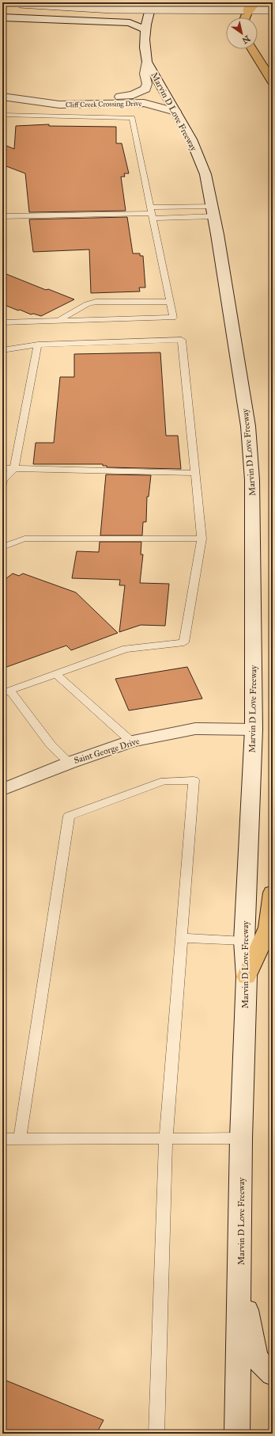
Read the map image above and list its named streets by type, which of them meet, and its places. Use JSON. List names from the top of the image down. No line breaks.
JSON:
{"streets":{"main road":["Cliff Creek Crossing Drive","Marvin D Love Freeway","Saint George Drive"]},"crossings":[["Cliff Creek Crossing Drive","Marvin D Love Freeway"],["Marvin D Love Freeway","Saint George Drive"]],"north":"bottom right"}
